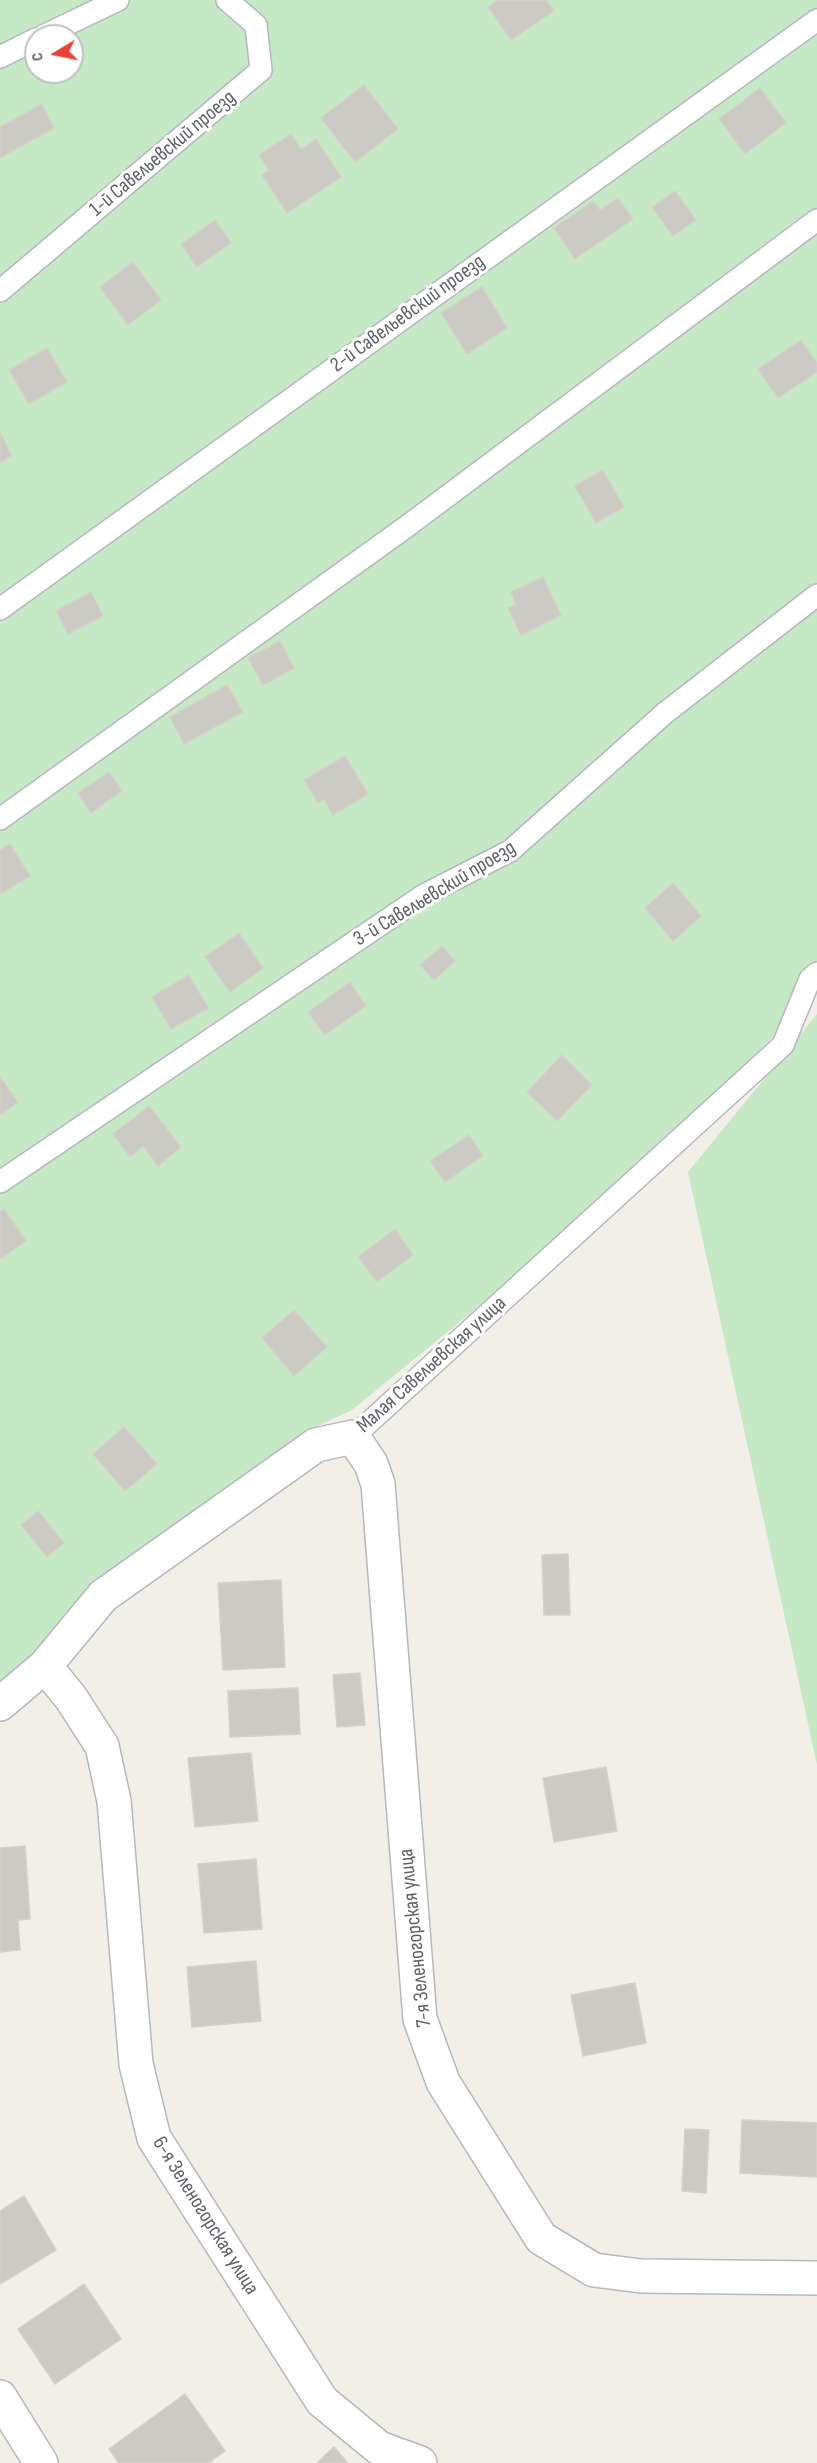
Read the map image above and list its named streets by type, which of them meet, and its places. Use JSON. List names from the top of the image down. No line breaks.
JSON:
{"streets":{"street":["Малая Савельевская улица","7-я Зеленогорская улица","6-я Зеленогорская улица"],"lane":["1-й Савельевский проезд","2-й Савельевский проезд","3-й Савельевский проезд"]},"crossings":[["Малая Савельевская улица","7-я Зеленогорская улица"],["Малая Савельевская улица","6-я Зеленогорская улица"]],"north":"left"}
